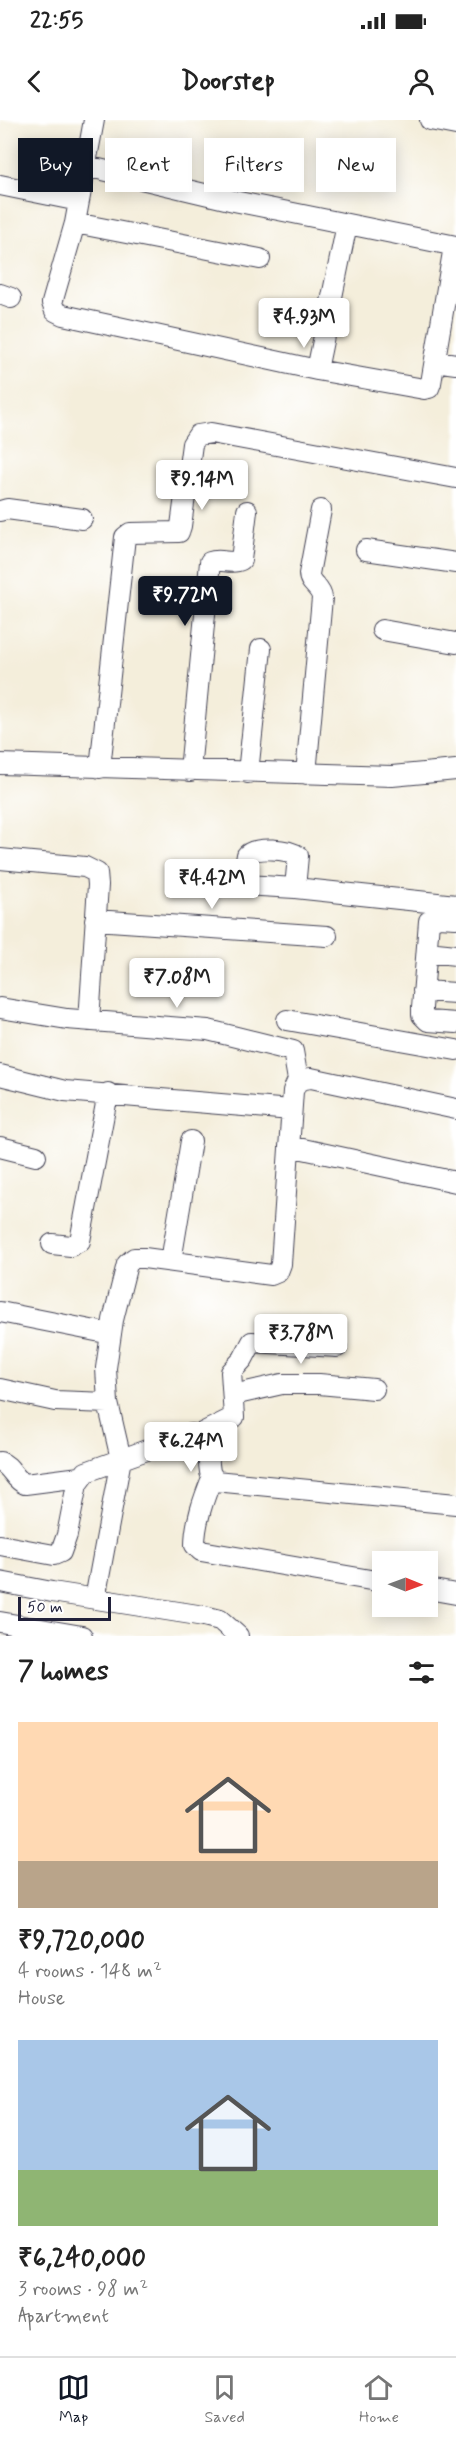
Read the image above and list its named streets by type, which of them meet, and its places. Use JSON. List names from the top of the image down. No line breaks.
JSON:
{"scale_bar":"50 m","north":"right","page":{"status":"22:55","header":"Doorstep","chip":["Buy","Rent","Filters","New"],"price":["₹4.93M","₹9.14M","₹9.72M","₹4.42M","₹7.08M","₹3.78M","₹6.24M"],"scale":"50 m","heading":"7 homes","list":[{"name":"₹9,720,000","note":"4 rooms · 148 m² · House"},{"name":"₹6,240,000","note":"3 rooms · 98 m² · Apartment"}],"tabs":["Map","Saved","Home"]}}
